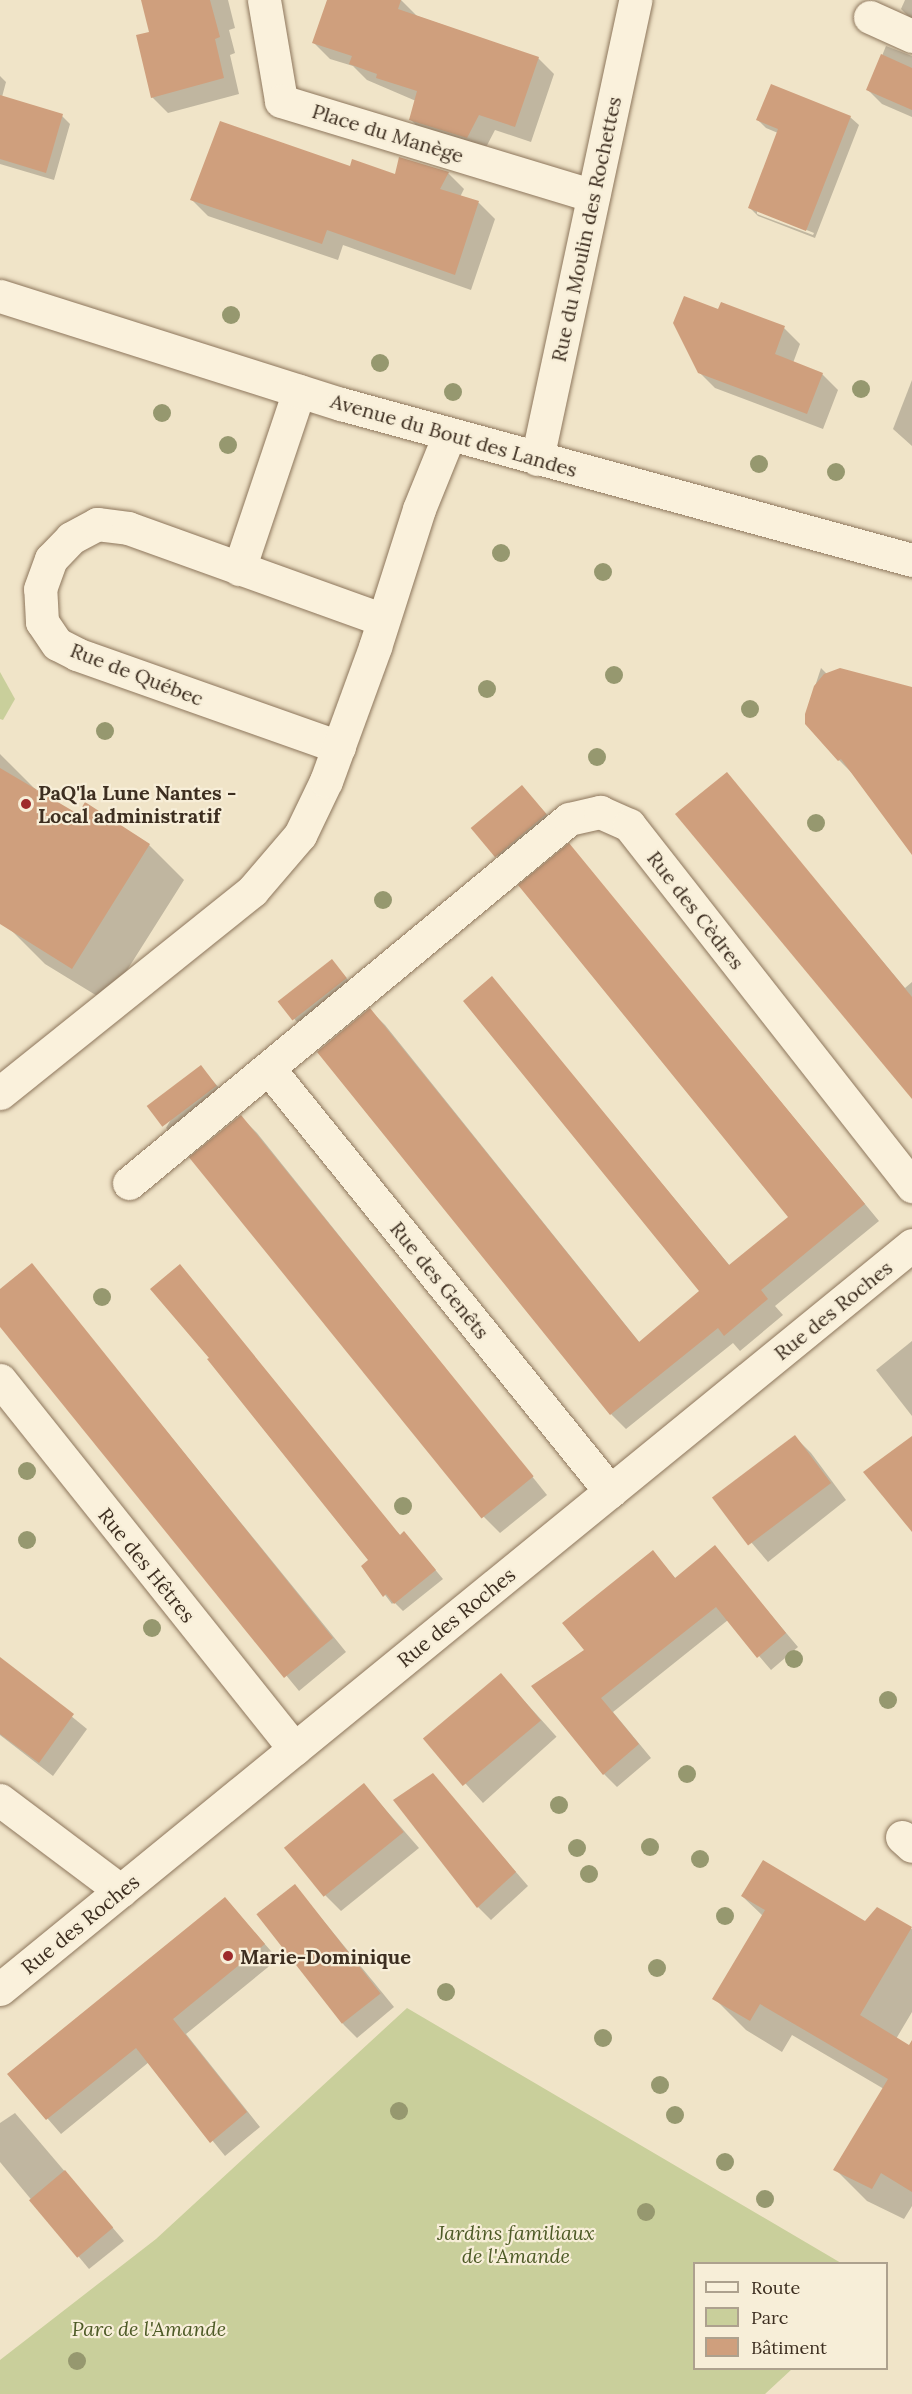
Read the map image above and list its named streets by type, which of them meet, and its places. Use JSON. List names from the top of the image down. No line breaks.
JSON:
{"streets":{"street":["Place du Manège","Rue du Moulin des Rochettes","Avenue du Bout des Landes","Rue de Québec","Rue des Cèdres","Rue des Genêts","Rue des Roches","Rue des Hêtres"]},"crossings":[["Place du Manège","Rue du Moulin des Rochettes"],["Rue du Moulin des Rochettes","Avenue du Bout des Landes"],["Rue des Cèdres","Rue des Genêts"],["Rue des Genêts","Rue des Roches"],["Rue des Roches","Rue des Hêtres"]],"parks":["Jardins familiaux de l'Amande","Parc de l'Amande"],"places":["PaQ'la Lune Nantes - Local administratif","Marie-Dominique"],"legend":["Route","Parc","Bâtiment"]}
